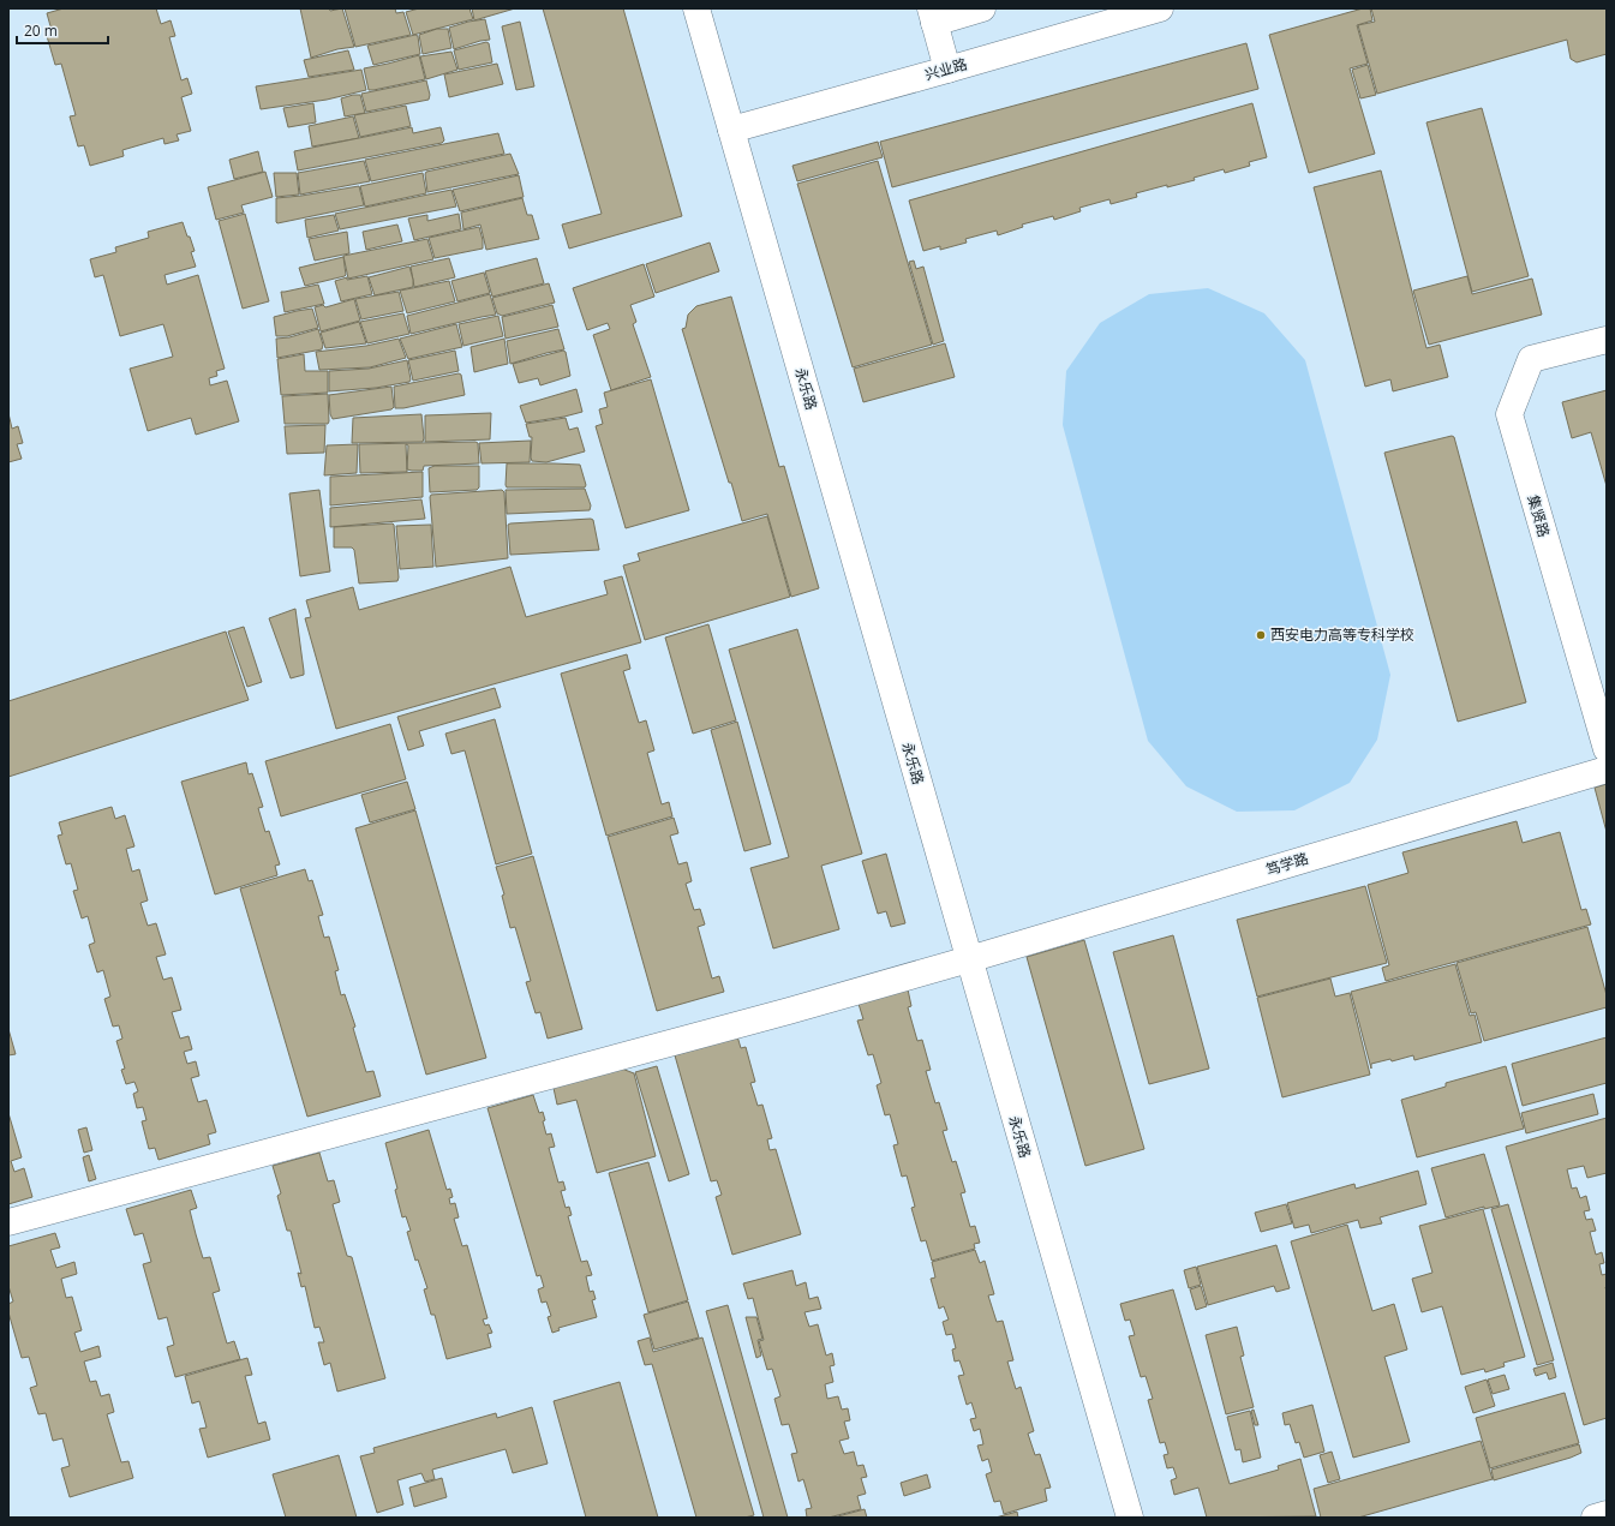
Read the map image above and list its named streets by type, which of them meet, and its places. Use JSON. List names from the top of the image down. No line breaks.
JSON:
{"streets":{"street":["兴业路","永乐路","集贤路","笃学路"]},"crossings":[["兴业路","永乐路"],["永乐路","笃学路"]],"places":["西安电力高等专科学校"],"scale_bar":"20 m"}
